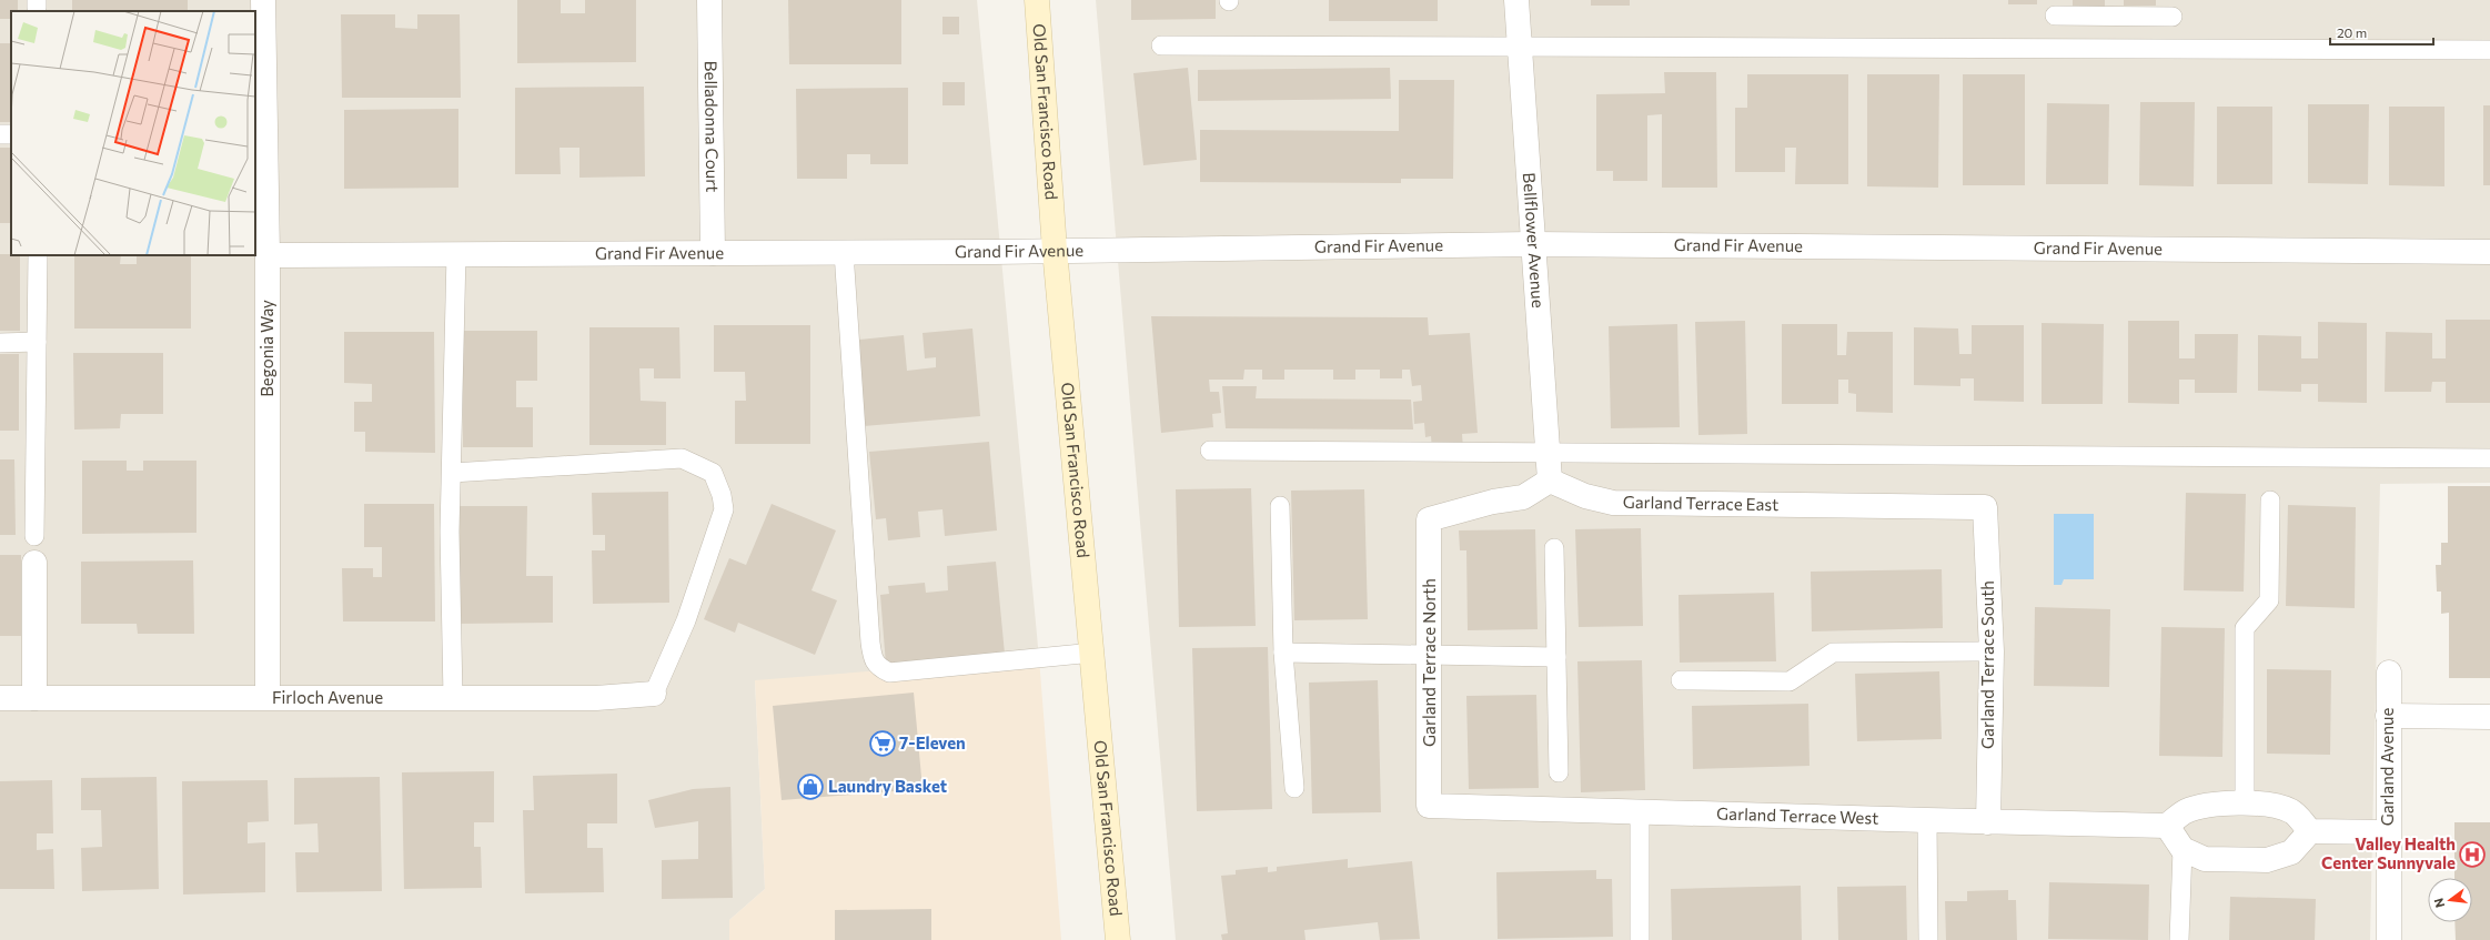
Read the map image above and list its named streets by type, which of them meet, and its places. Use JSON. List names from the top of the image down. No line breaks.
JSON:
{"streets":{"main road":["Old San Francisco Road"],"street":["Belladonna Court","Bellflower Avenue","Grand Fir Avenue","Begonia Way","Garland Terrace East","Garland Terrace North","Garland Terrace South","Firloch Avenue","Garland Avenue","Garland Terrace West"]},"crossings":[["Old San Francisco Road","Grand Fir Avenue"],["Belladonna Court","Grand Fir Avenue"],["Bellflower Avenue","Grand Fir Avenue"],["Bellflower Avenue","Garland Terrace East"],["Bellflower Avenue","Garland Terrace North"],["Grand Fir Avenue","Begonia Way"],["Begonia Way","Firloch Avenue"],["Garland Terrace East","Garland Terrace North"],["Garland Terrace East","Garland Terrace South"],["Garland Terrace North","Garland Terrace West"],["Garland Terrace South","Garland Terrace West"]],"places":{"supermarket":["7-Eleven"],"shop":["Laundry Basket"],"hospital":["Valley Health Center Sunnyvale"]},"scale_bar":"20 m","north":"left"}
